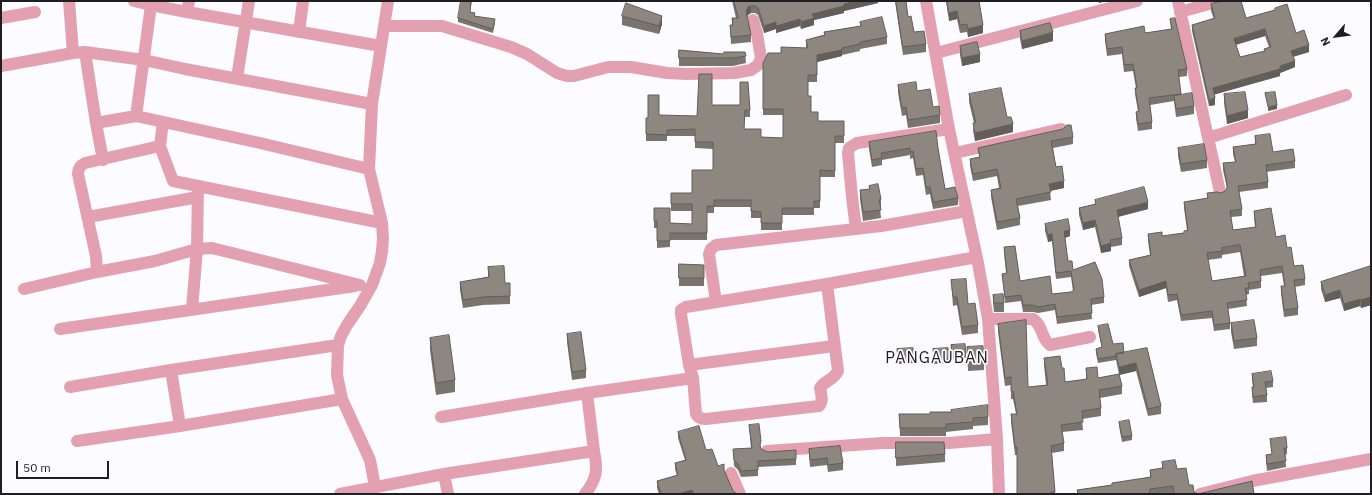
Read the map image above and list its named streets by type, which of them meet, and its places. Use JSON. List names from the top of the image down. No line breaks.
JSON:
{"districts":["PANGAUBAN"],"scale_bar":"50 m","north":"bottom left"}
